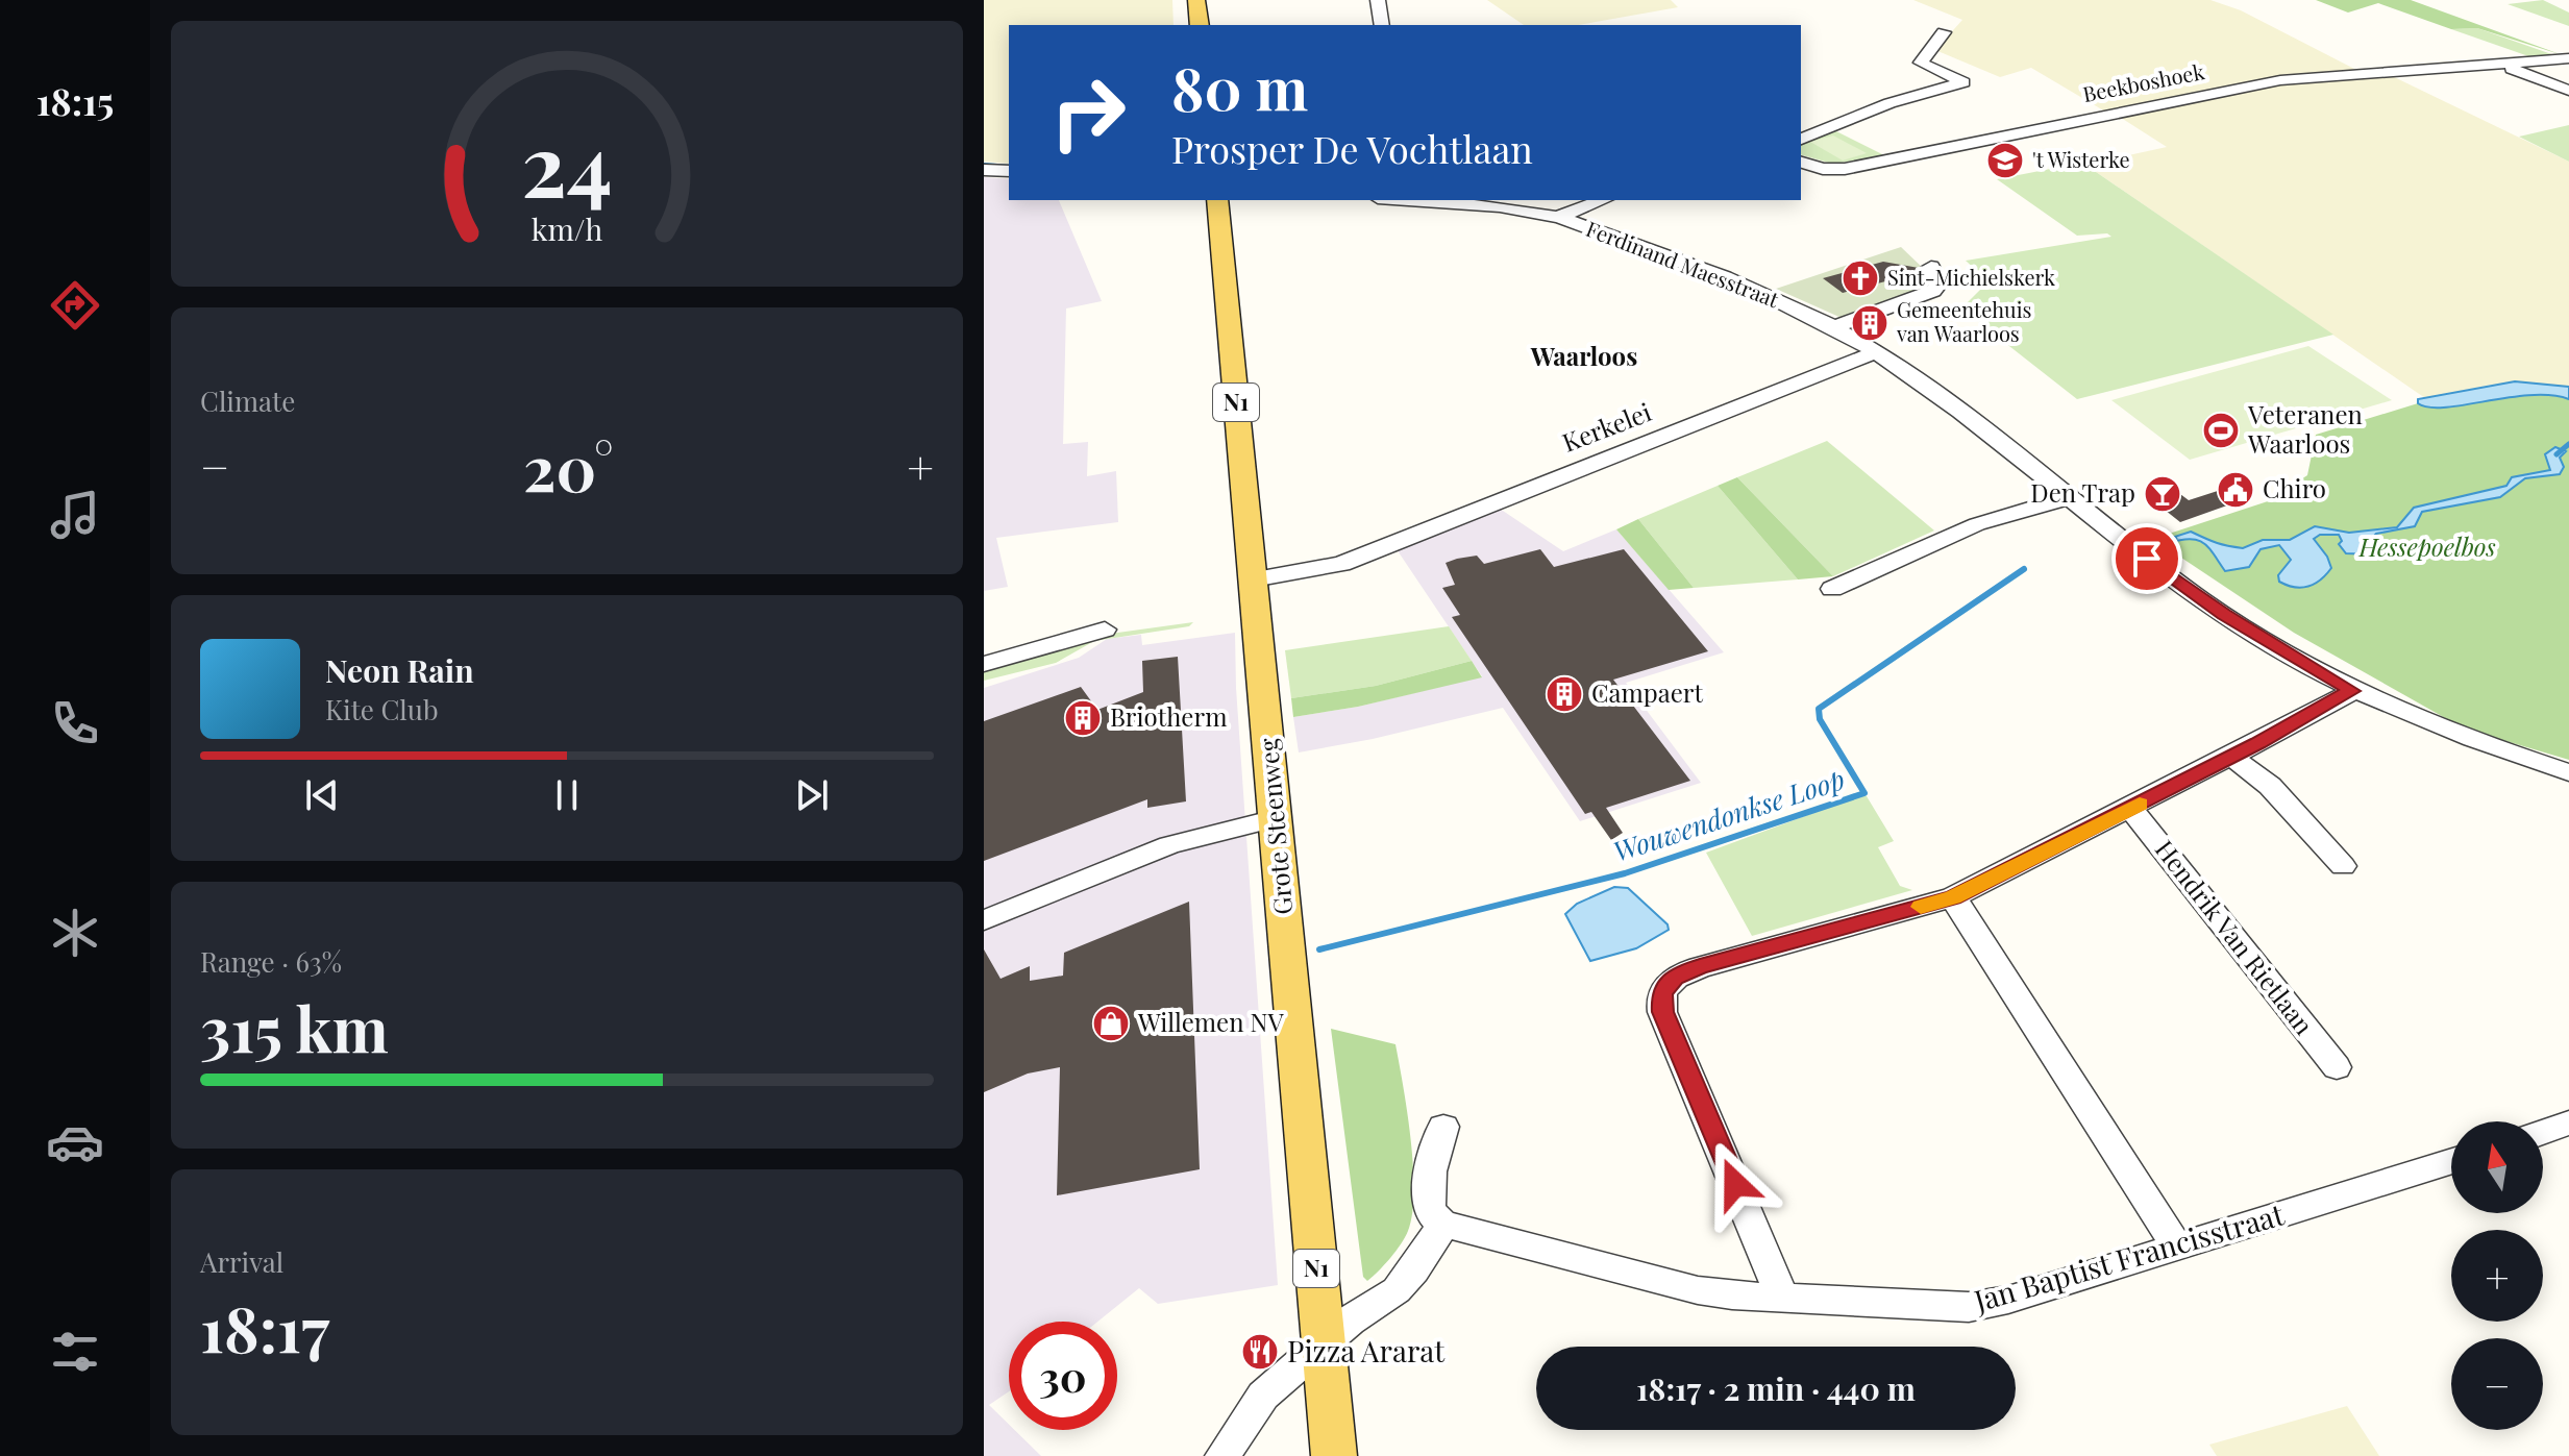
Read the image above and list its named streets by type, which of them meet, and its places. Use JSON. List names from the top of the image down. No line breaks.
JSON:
{"streets":{"main road":["N1","Grote Steenweg"],"street":["Beekboshoek","Ferdinand Maesstraat","Kerkelei","Hendrik Van Rietlaan","Jan Baptist Francisstraat"]},"crossings":[["Ferdinand Maesstraat","Kerkelei"],["Kerkelei","Grote Steenweg"]],"districts":["Waarloos"],"water":["Wouwendonkse Loop"],"parks":["Hessepoelbos"],"places":{"school or university":["'t Wisterke"],"church":["Sint-Michielskerk"],"building":["Gemeentehuis van Waarloos","Campaert","Briotherm"],"sports":["Veteranen Waarloos"],"public building":["Chiro"],"bar":["Den Trap"],"shop":["Willemen NV"],"restaurant":["Pizza Ararat"]},"north":"top","page":{"tabs":"18:15","turn":["80 m","Prosper De Vochtlaan"],"tile":["Climate",["Range · 63%","315 km"],["Arrival","18:17"]],"heat":["−","20°","+"],"song":["Neon Rain","Kite Club"],"map_buttons":["+","−"],"limit":"30","trip":"18:17 · 2 min · 440 m","gauge":["24","km/h"]}}
